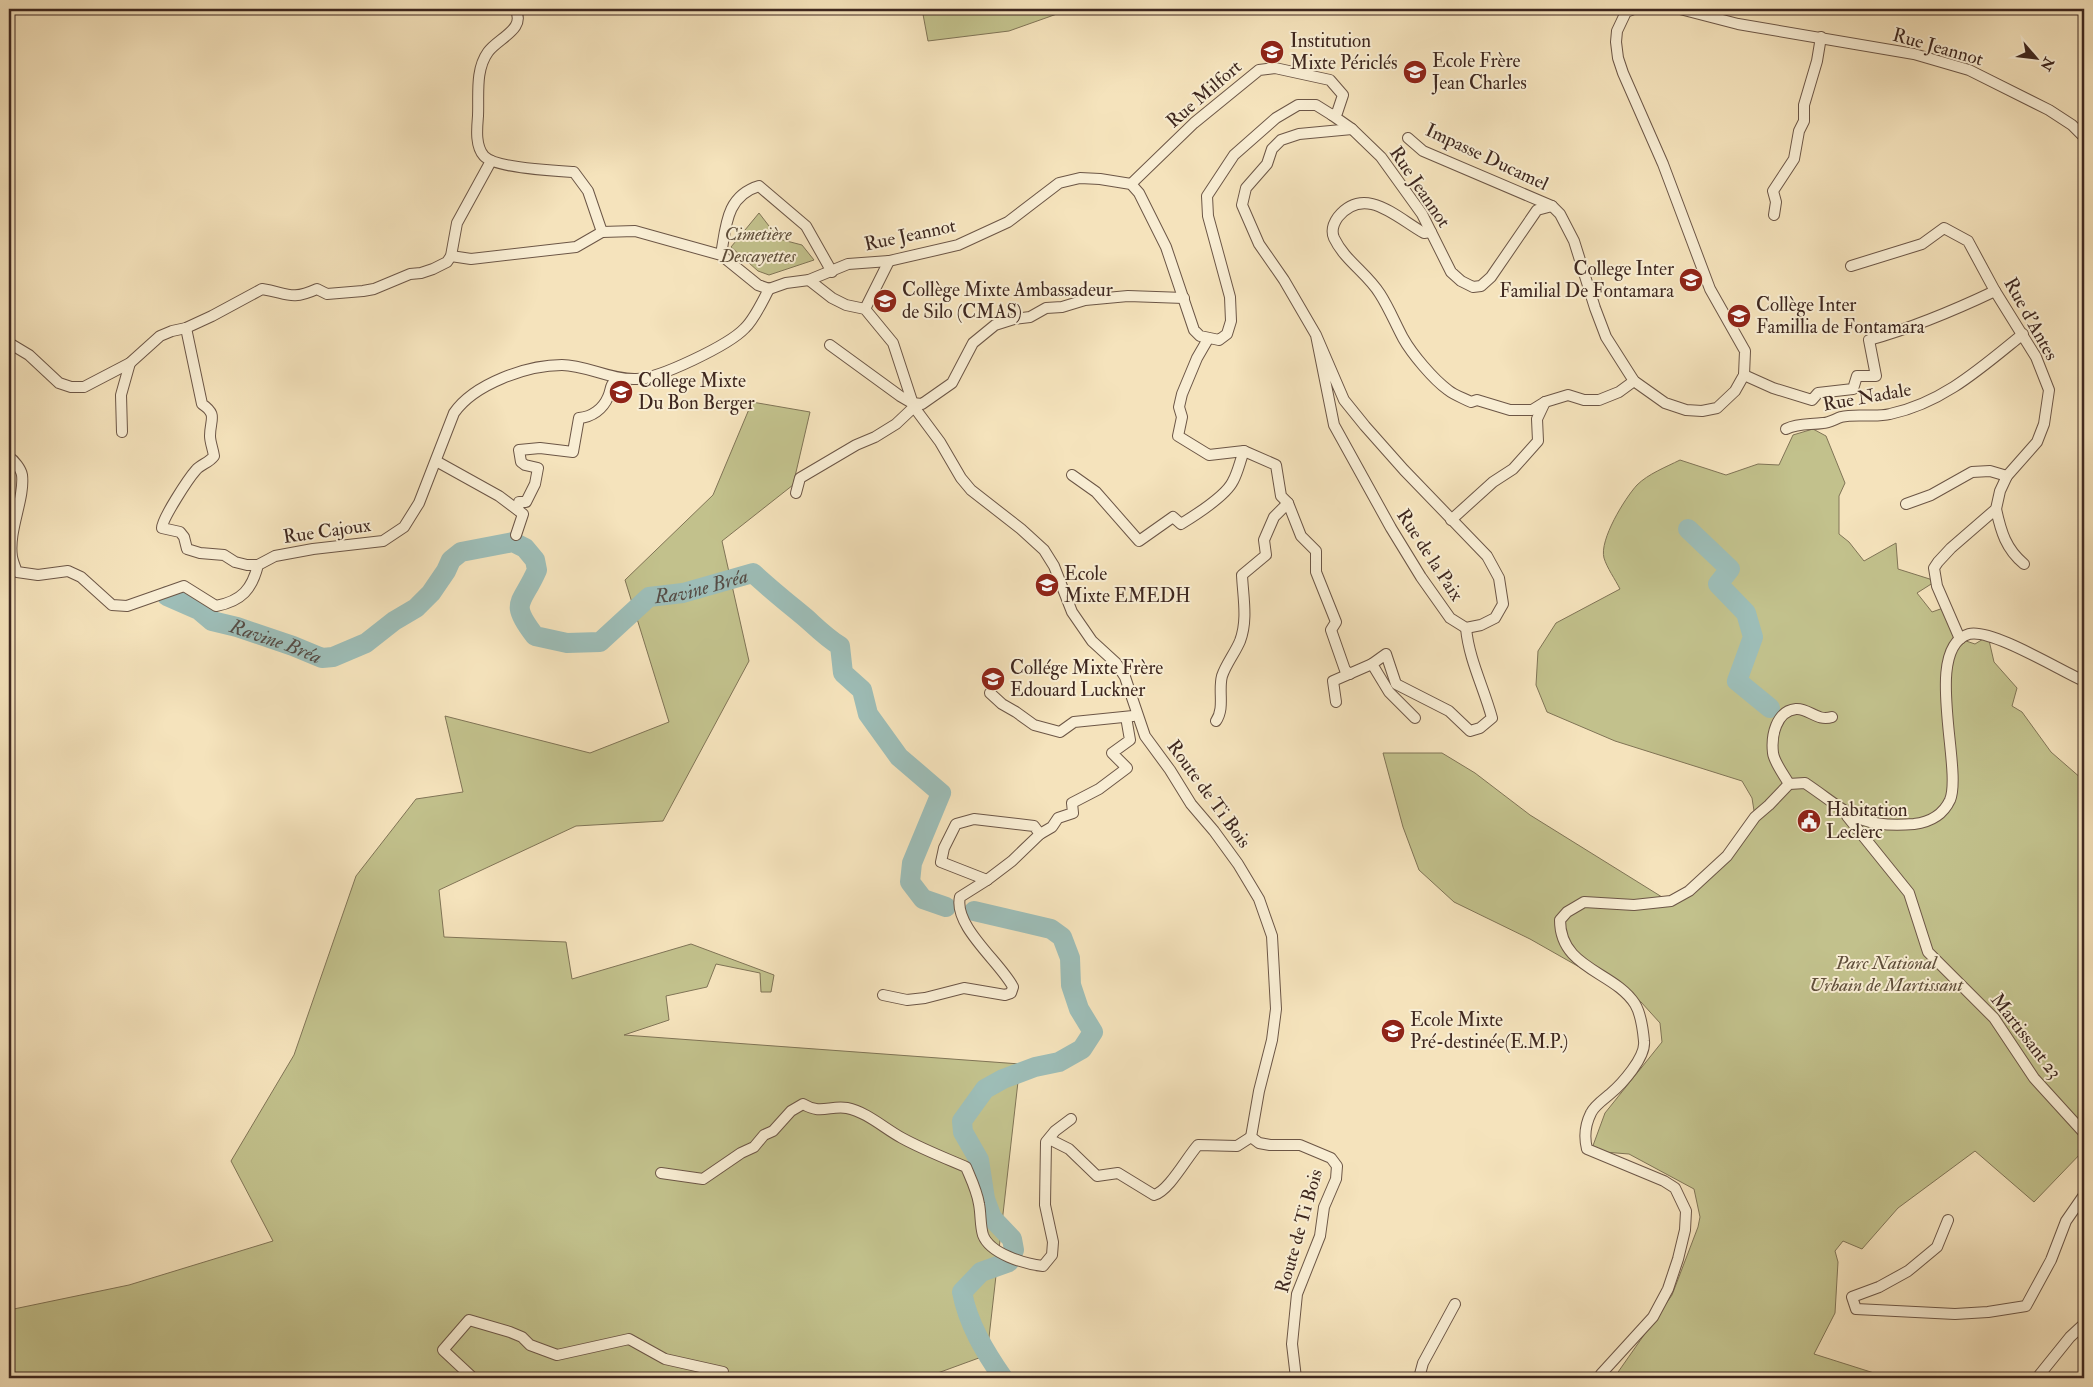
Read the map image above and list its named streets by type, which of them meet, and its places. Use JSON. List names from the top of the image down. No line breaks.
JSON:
{"streets":{"street":["Rue Jeannot","Rue Milfort","Impasse Ducamel","Rue d'Antes","Rue Nadale","Rue Cajoux","Rue de la Paix","Route de Ti Bois","Martissant 23"]},"crossings":[["Rue Jeannot","Rue Milfort"],["Rue Jeannot","Impasse Ducamel"],["Rue Jeannot","Rue Cajoux"],["Rue Jeannot","Rue de la Paix"],["Rue d'Antes","Rue Nadale"]],"water":["Ravine Bréa"],"parks":["Cimetière Descayettes","Parc National Urbain de Martissant"],"places":{"school or university":["Institution Mixte Périclés","Ecole Frère Jean Charles","College Inter Familial De Fontamara","Collège Mixte Ambassadeur de Silo (CMAS)","Collège Inter Famillia de Fontamara","College Mixte Du Bon Berger","Ecole Mixte EMEDH","Collége Mixte Frère Edouard Luckner","Ecole Mixte Pré-destinée(E.M.P.)"],"public building":["Habitation Leclerc"]},"north":"bottom right"}
